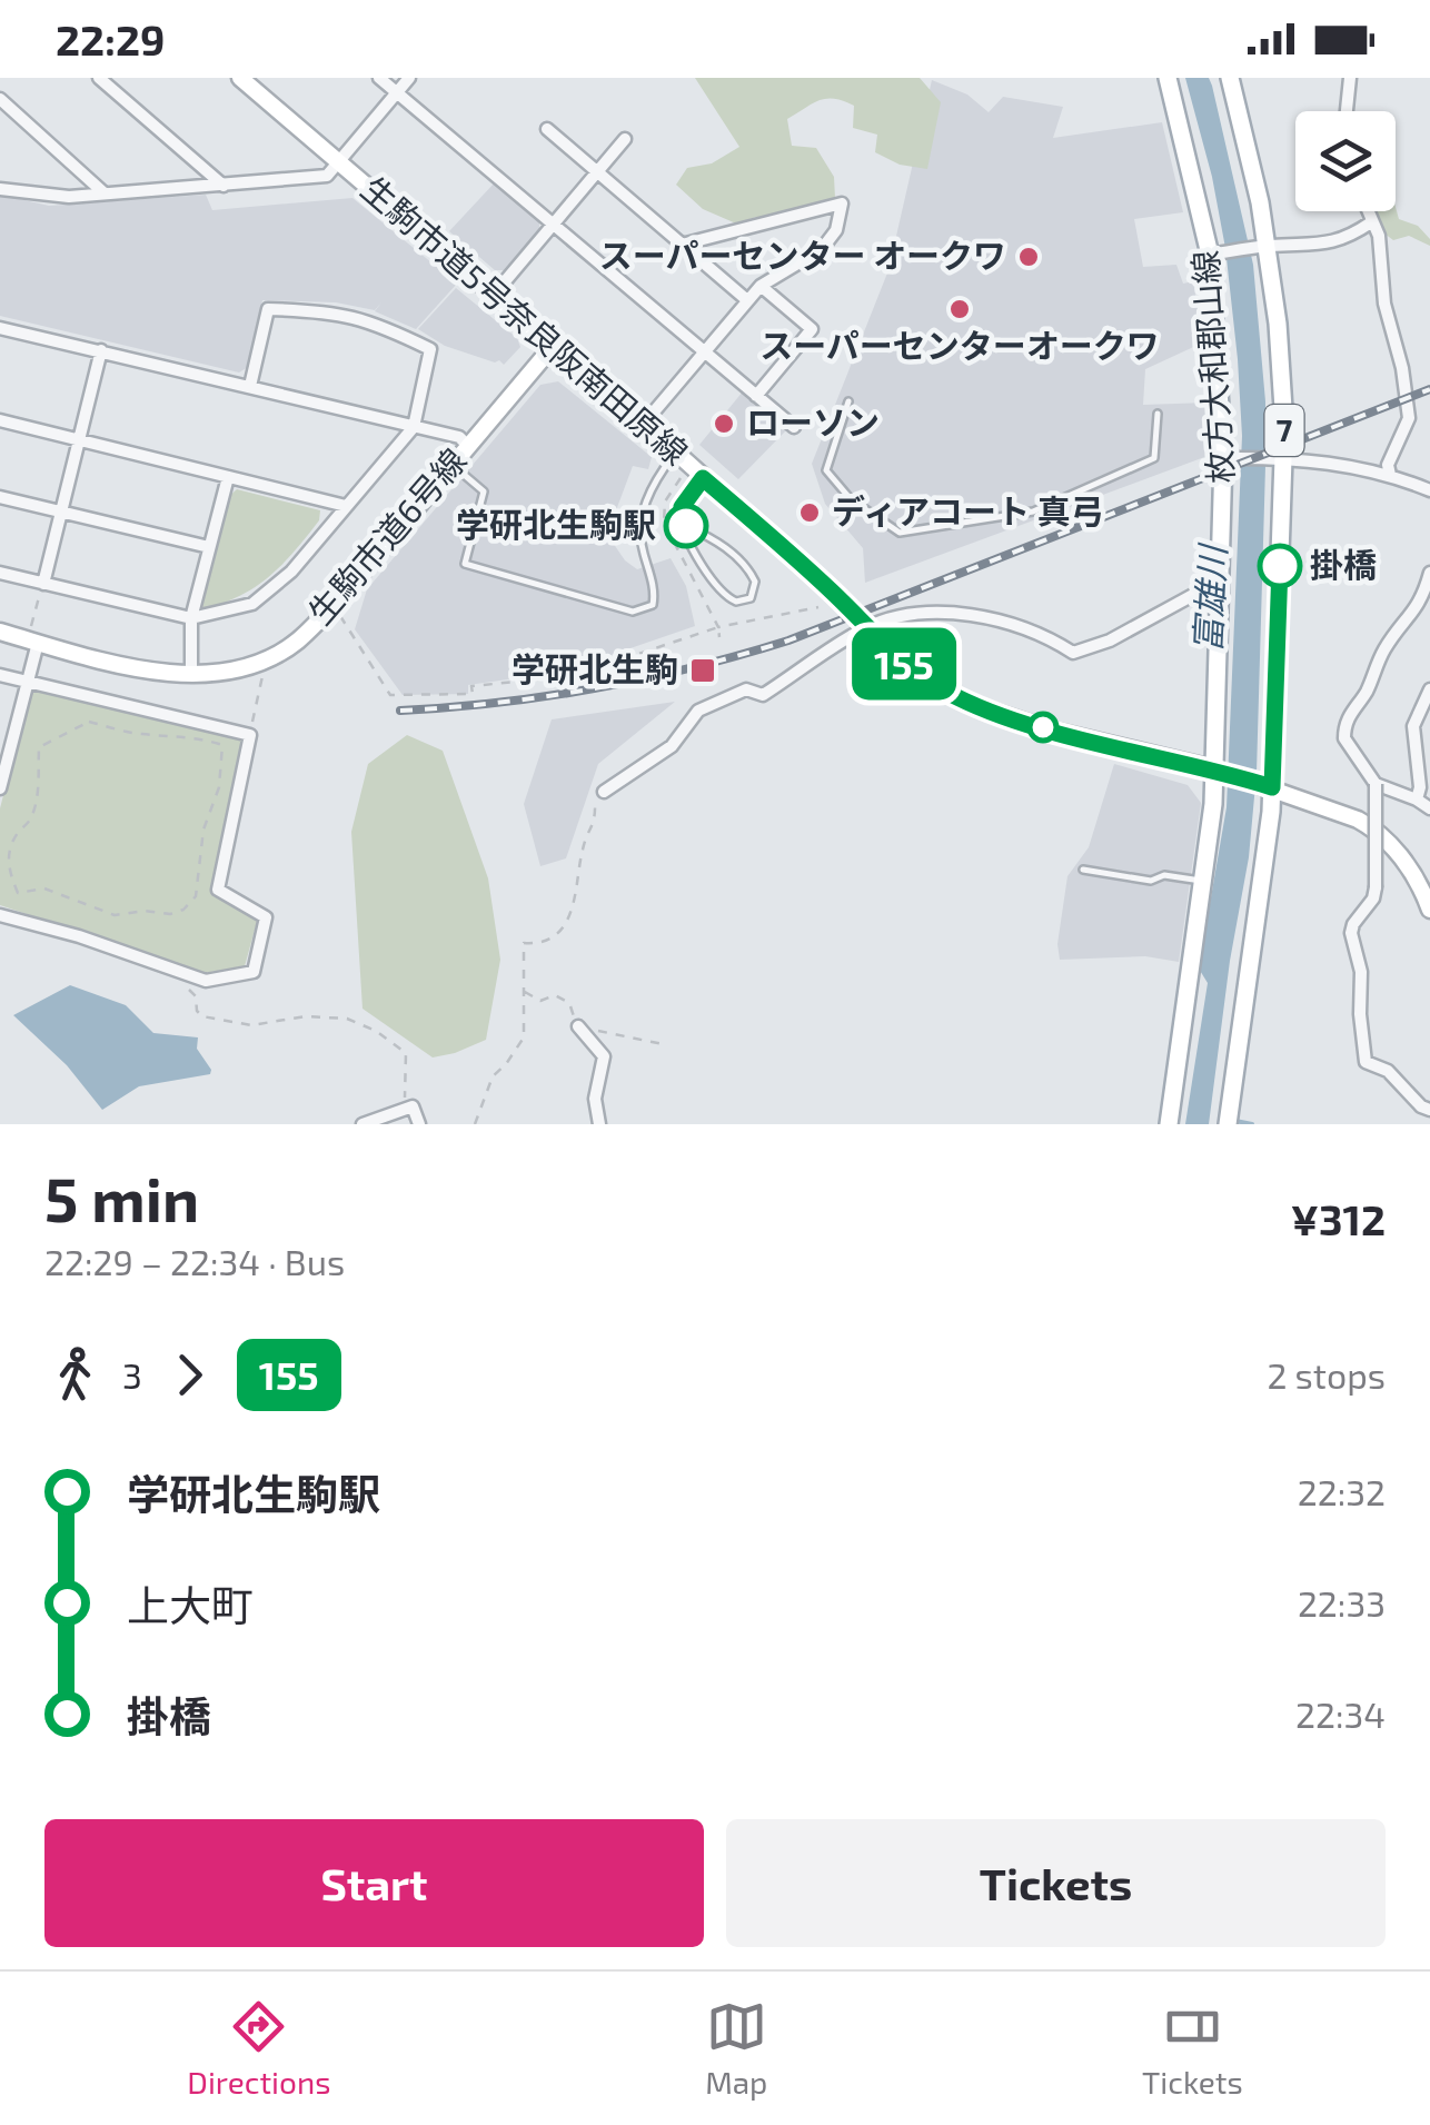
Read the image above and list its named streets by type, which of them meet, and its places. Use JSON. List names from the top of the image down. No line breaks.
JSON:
{"streets":{"main road":["枚方大和郡山線","7"],"street":["生駒市道5号奈良阪南田原線","生駒市道6号線"]},"crossings":[["生駒市道5号奈良阪南田原線","枚方大和郡山線"],["生駒市道5号奈良阪南田原線","生駒市道6号線"]],"water":["富雄川"],"places":{"other":["スーパーセンター オークワ","スーパーセンターオークワ","ローソン","ディアコート 真弓","学研北生駒駅","掛橋"],"transit":["学研北生駒"]},"lines":["bus line 155"],"page":{"status":"22:29","on_map":"155","heading":["5 min","22:29 – 22:34 · Bus","¥312"],"legs":["3","155","2 stops"],"list":[{"name":"学研北生駒駅","value":"22:32"},{"name":"上大町","value":"22:33"},{"name":"掛橋","value":"22:34"}],"buttons":["Start","Tickets"],"tabs":["Directions","Map","Tickets"]}}
